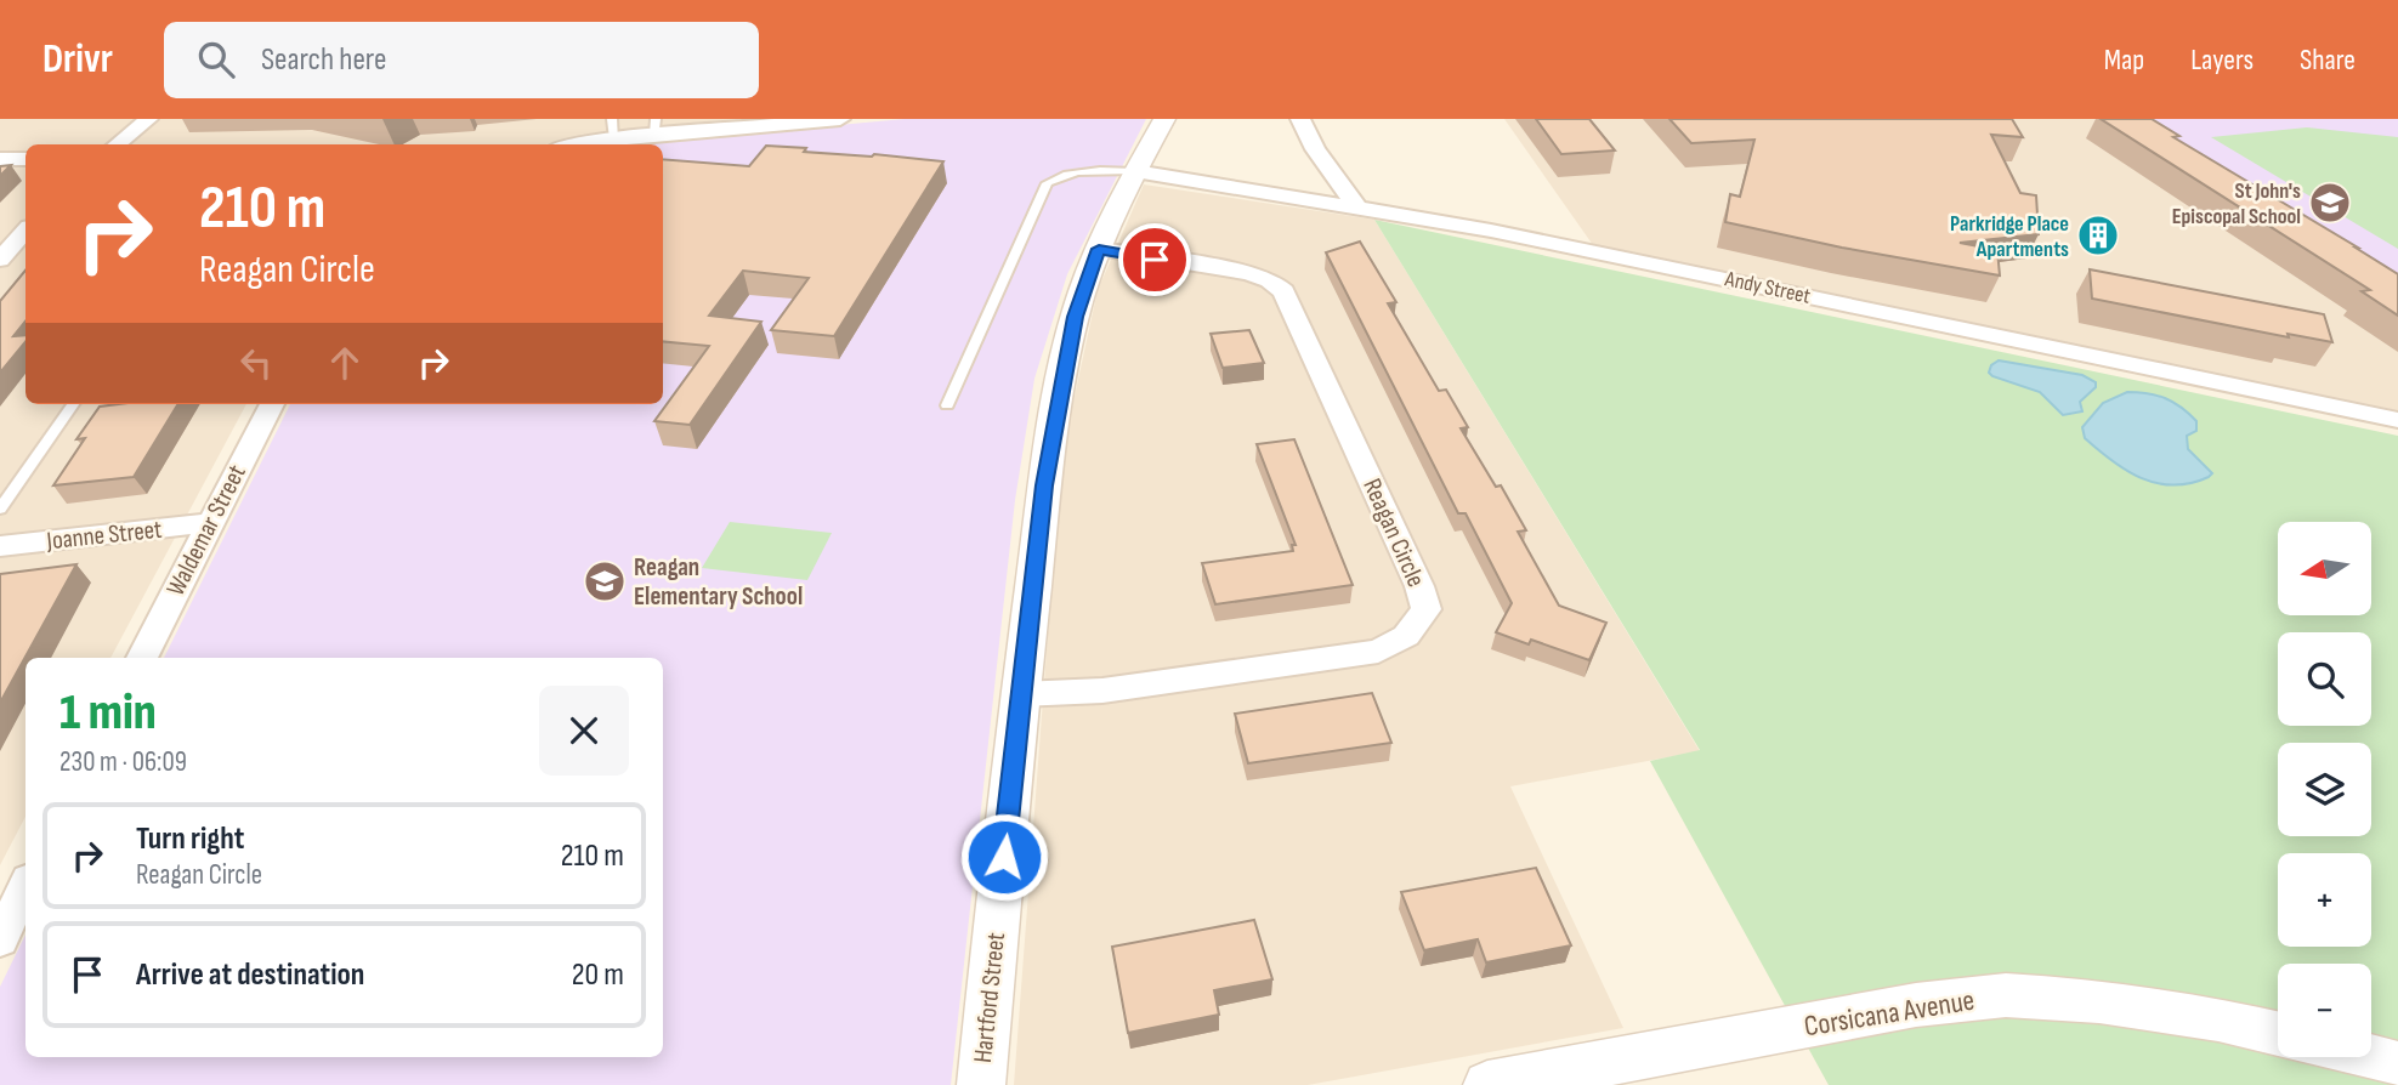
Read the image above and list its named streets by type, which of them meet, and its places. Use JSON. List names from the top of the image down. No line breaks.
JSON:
{"streets":{"street":["Andy Street","Waldemar Street","Reagan Circle","Joanne Street","Hartford Street","Corsicana Avenue"]},"crossings":[["Andy Street","Hartford Street"],["Waldemar Street","Joanne Street"],["Reagan Circle","Hartford Street"]],"places":{"school or university":["St John's Episcopal School","Reagan Elementary School"],"building":["Parkridge Place Apartments"]},"north":"left","page":{"header":"Drivr","search":"Search here","nav":["Map","Layers","Share"],"turn":["210 m","Reagan Circle"],"map_buttons":["+","−"],"heading":["1 min","230 m · 06:09"],"list":[{"name":"Turn right","note":"Reagan Circle","value":"210 m"},{"name":"Arrive at destination","value":"20 m"}]}}
